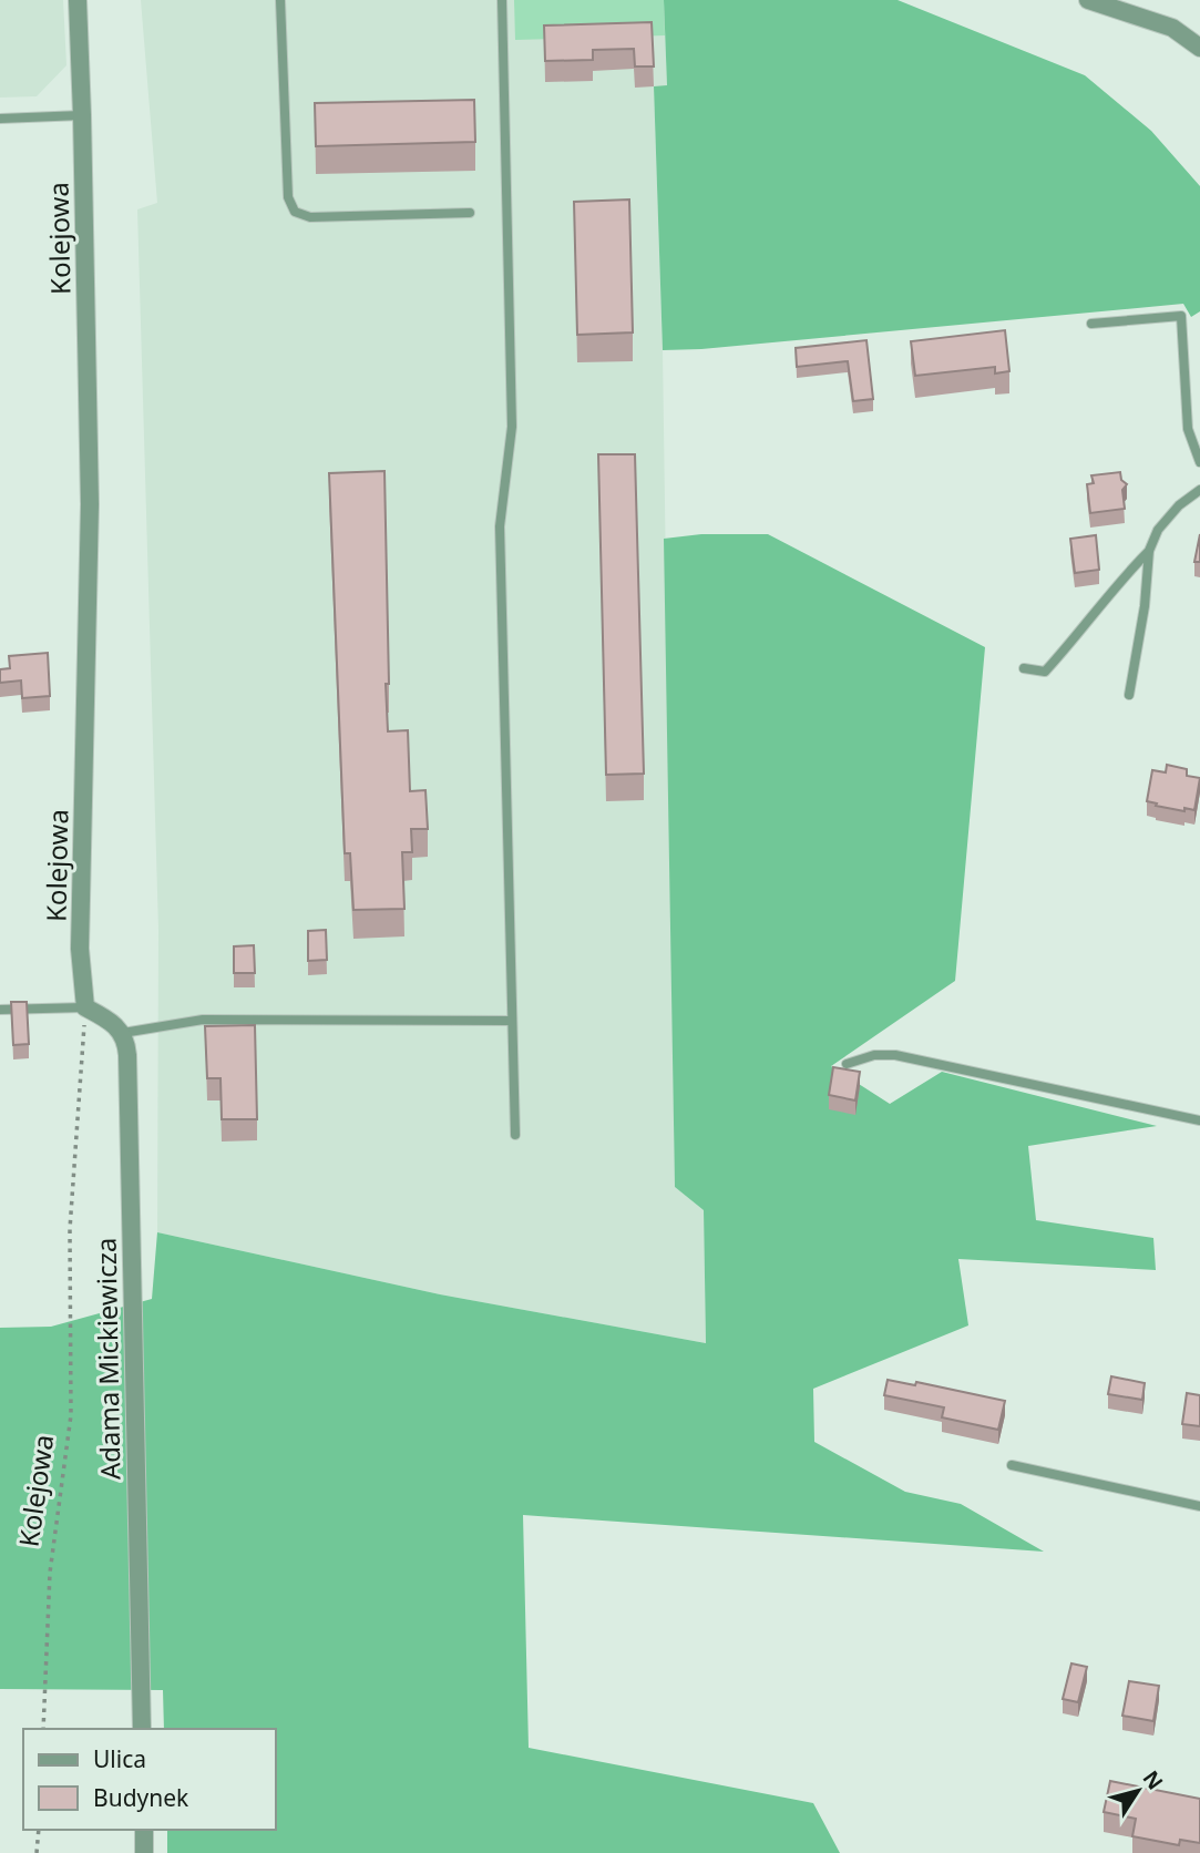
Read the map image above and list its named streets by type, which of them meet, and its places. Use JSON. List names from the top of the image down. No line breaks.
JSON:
{"streets":{"street":["Kolejowa","Adama Mickiewicza"]},"legend":["Ulica","Budynek"],"north":"top right"}
